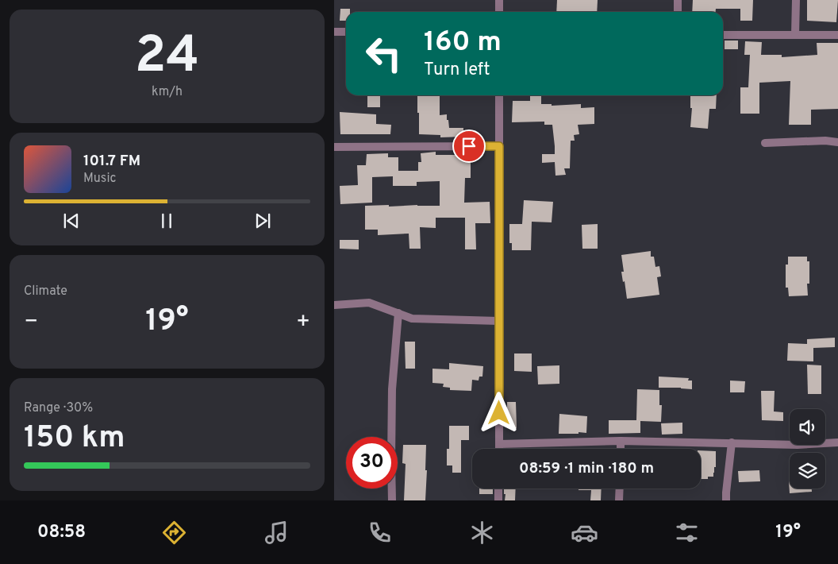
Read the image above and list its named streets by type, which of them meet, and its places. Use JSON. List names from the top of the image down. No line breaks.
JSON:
{"page":{"tile":[["24","km/h"],"Climate",["Range · 30%","150 km"]],"turn":["160 m","Turn left"],"song":["101.7 FM","Music"],"heat":["−","19°","+"],"limit":"30","trip":"08:59 · 1 min · 180 m","tabs":["08:58","19°"]}}
